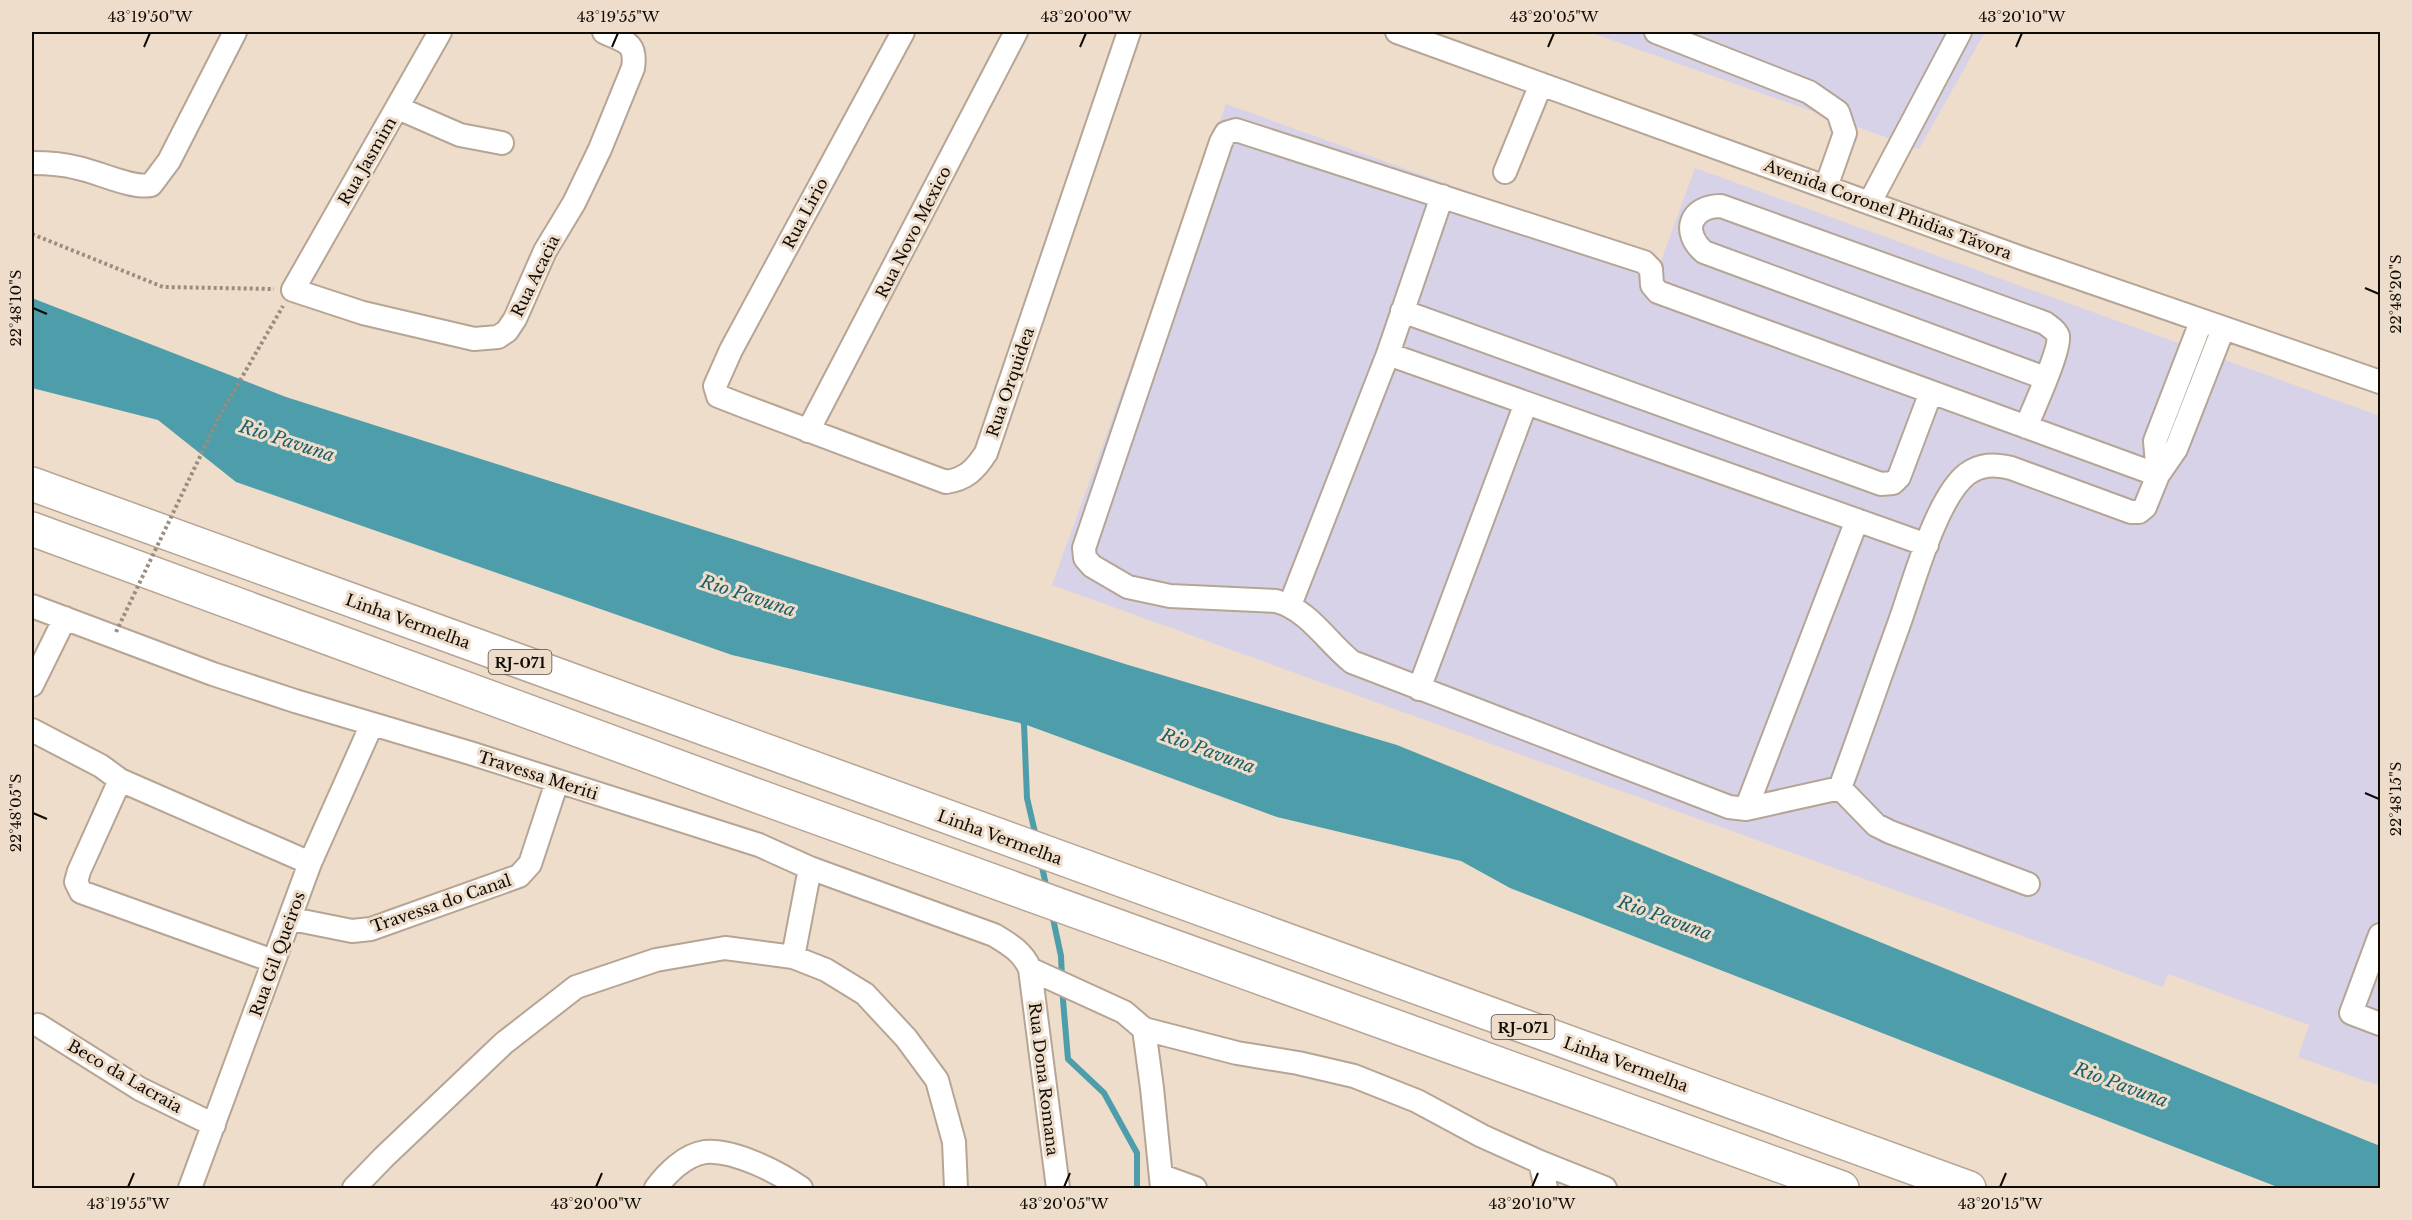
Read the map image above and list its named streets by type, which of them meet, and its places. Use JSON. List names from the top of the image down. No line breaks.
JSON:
{"streets":{"highway":["Linha Vermelha","RJ-071"],"street":["Rua Jasmim","Avenida Coronel Phidias Távora","Rua Lirio","Rua Novo Mexico","Rua Acacia","Rua Orquidea","Travessa Meriti","Travessa do Canal","Rua Gil Queiros","Beco da Lacraia","Rua Dona Romana"]},"crossings":[["Rua Jasmim","Rua Acacia"],["Rua Lirio","Rua Orquidea"],["Rua Novo Mexico","Rua Orquidea"],["Travessa Meriti","Travessa do Canal"],["Travessa Meriti","Rua Gil Queiros"],["Travessa Meriti","Rua Dona Romana"],["Rua Gil Queiros","Beco da Lacraia"]],"water":["Rio Pavuna"],"coordinates":["43°19'50\"W","43°19'55\"W","43°20'00\"W","43°20'05\"W","43°20'10\"W","22°48'20\"S","22°48'10\"S","22°48'15\"S","22°48'05\"S","43°20'15\"W"]}
